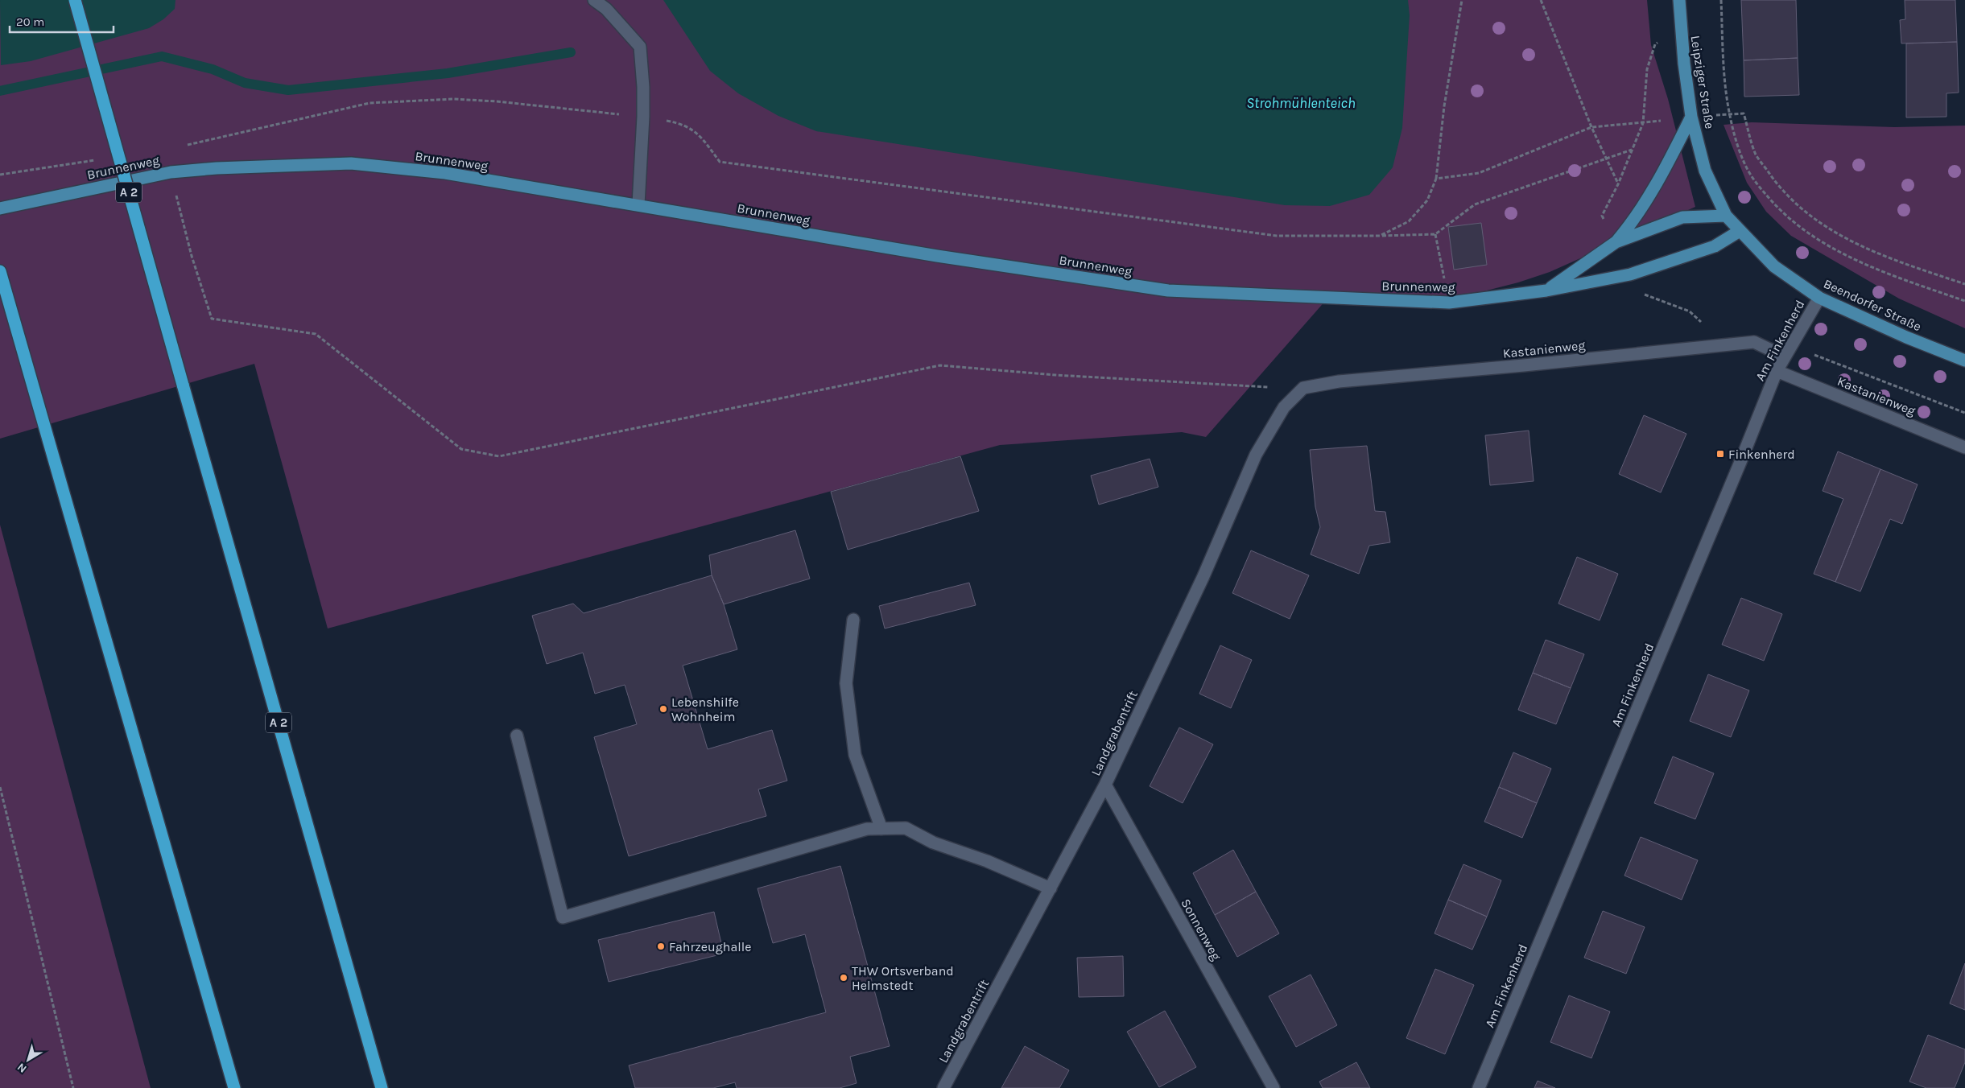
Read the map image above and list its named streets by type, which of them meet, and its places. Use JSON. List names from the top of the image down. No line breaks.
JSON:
{"streets":{"highway":["A 2"],"main road":["Leipziger Straße","Brunnenweg","Beendorfer Straße"],"street":["Am Finkenherd","Kastanienweg","Landgrabentrift","Sonnenweg"]},"crossings":[["Leipziger Straße","Brunnenweg"],["Leipziger Straße","Beendorfer Straße"],["Brunnenweg","Beendorfer Straße"],["Beendorfer Straße","Am Finkenherd"],["Am Finkenherd","Kastanienweg"],["Kastanienweg","Landgrabentrift"],["Landgrabentrift","Sonnenweg"]],"water":["Strohmühlenteich"],"places":{"transit":["Finkenherd"],"other":["Lebenshilfe Wohnheim","Fahrzeughalle","THW Ortsverband Helmstedt"]},"scale_bar":"20 m","north":"bottom left"}
